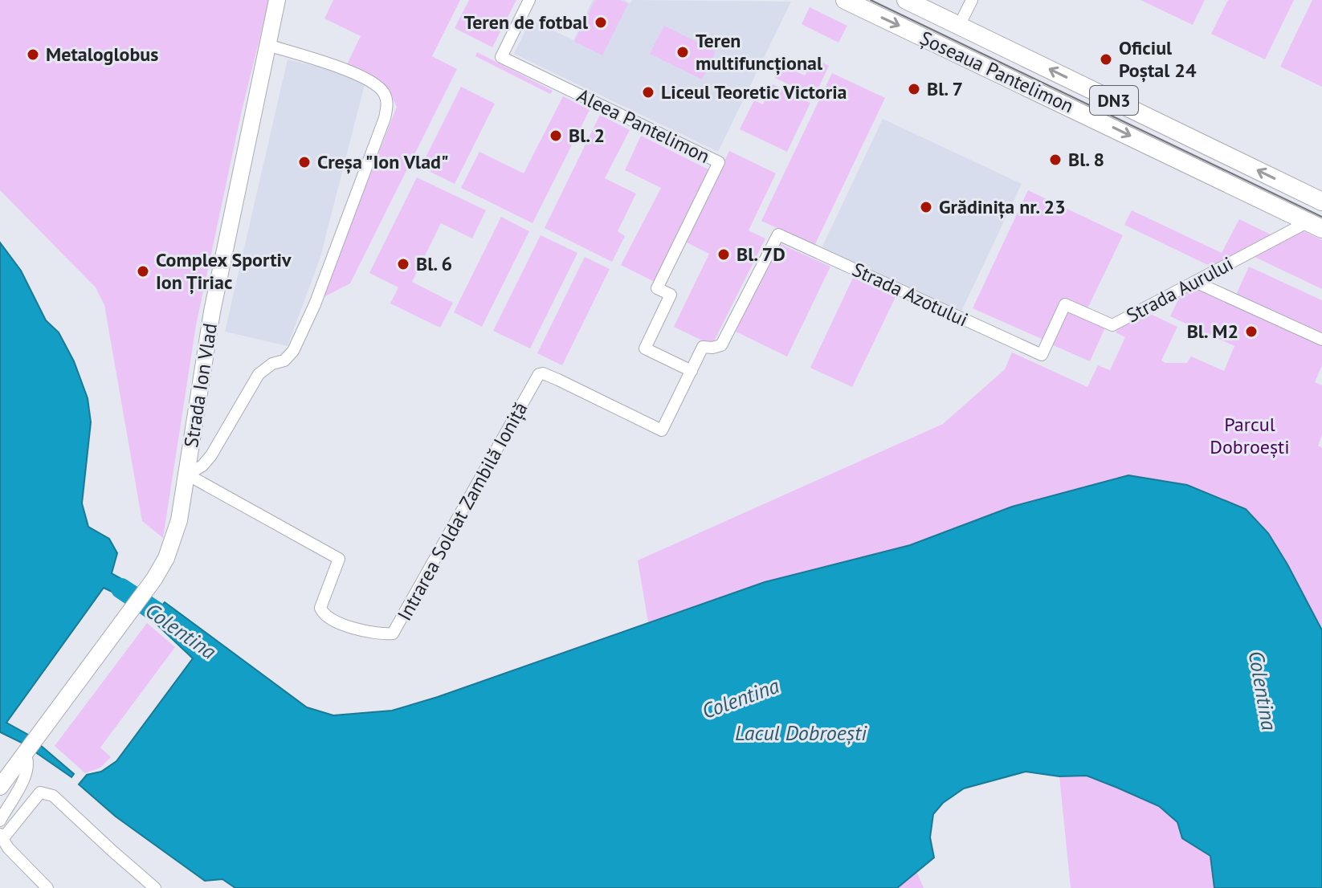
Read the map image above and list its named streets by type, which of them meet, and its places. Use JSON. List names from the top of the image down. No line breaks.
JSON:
{"streets":{"main road":["Șoseaua Pantelimon","DN3"],"street":["Aleea Pantelimon","Strada Aurului","Strada Azotului","Strada Ion Vlad","Intrarea Soldat Zambilă Ioniță"]},"crossings":[["Șoseaua Pantelimon","Strada Aurului"],["Aleea Pantelimon","Strada Azotului"],["Aleea Pantelimon","Intrarea Soldat Zambilă Ioniță"],["Strada Aurului","Strada Azotului"],["Strada Azotului","Intrarea Soldat Zambilă Ioniță"],["Strada Ion Vlad","Intrarea Soldat Zambilă Ioniță"]],"water":["Colentina","Lacul Dobroești"],"parks":["Parcul Dobroești"],"places":["Teren de fotbal","Teren multifuncțional","Metaloglobus","Oficiul Poștal 24","Bl. 7","Liceul Teoretic Victoria","Bl. 2","Bl. 8","Creșa \"Ion Vlad\"","Grădinița nr. 23","Bl. 7D","Bl. 6","Complex Sportiv Ion Țiriac","Bl. M2"]}
